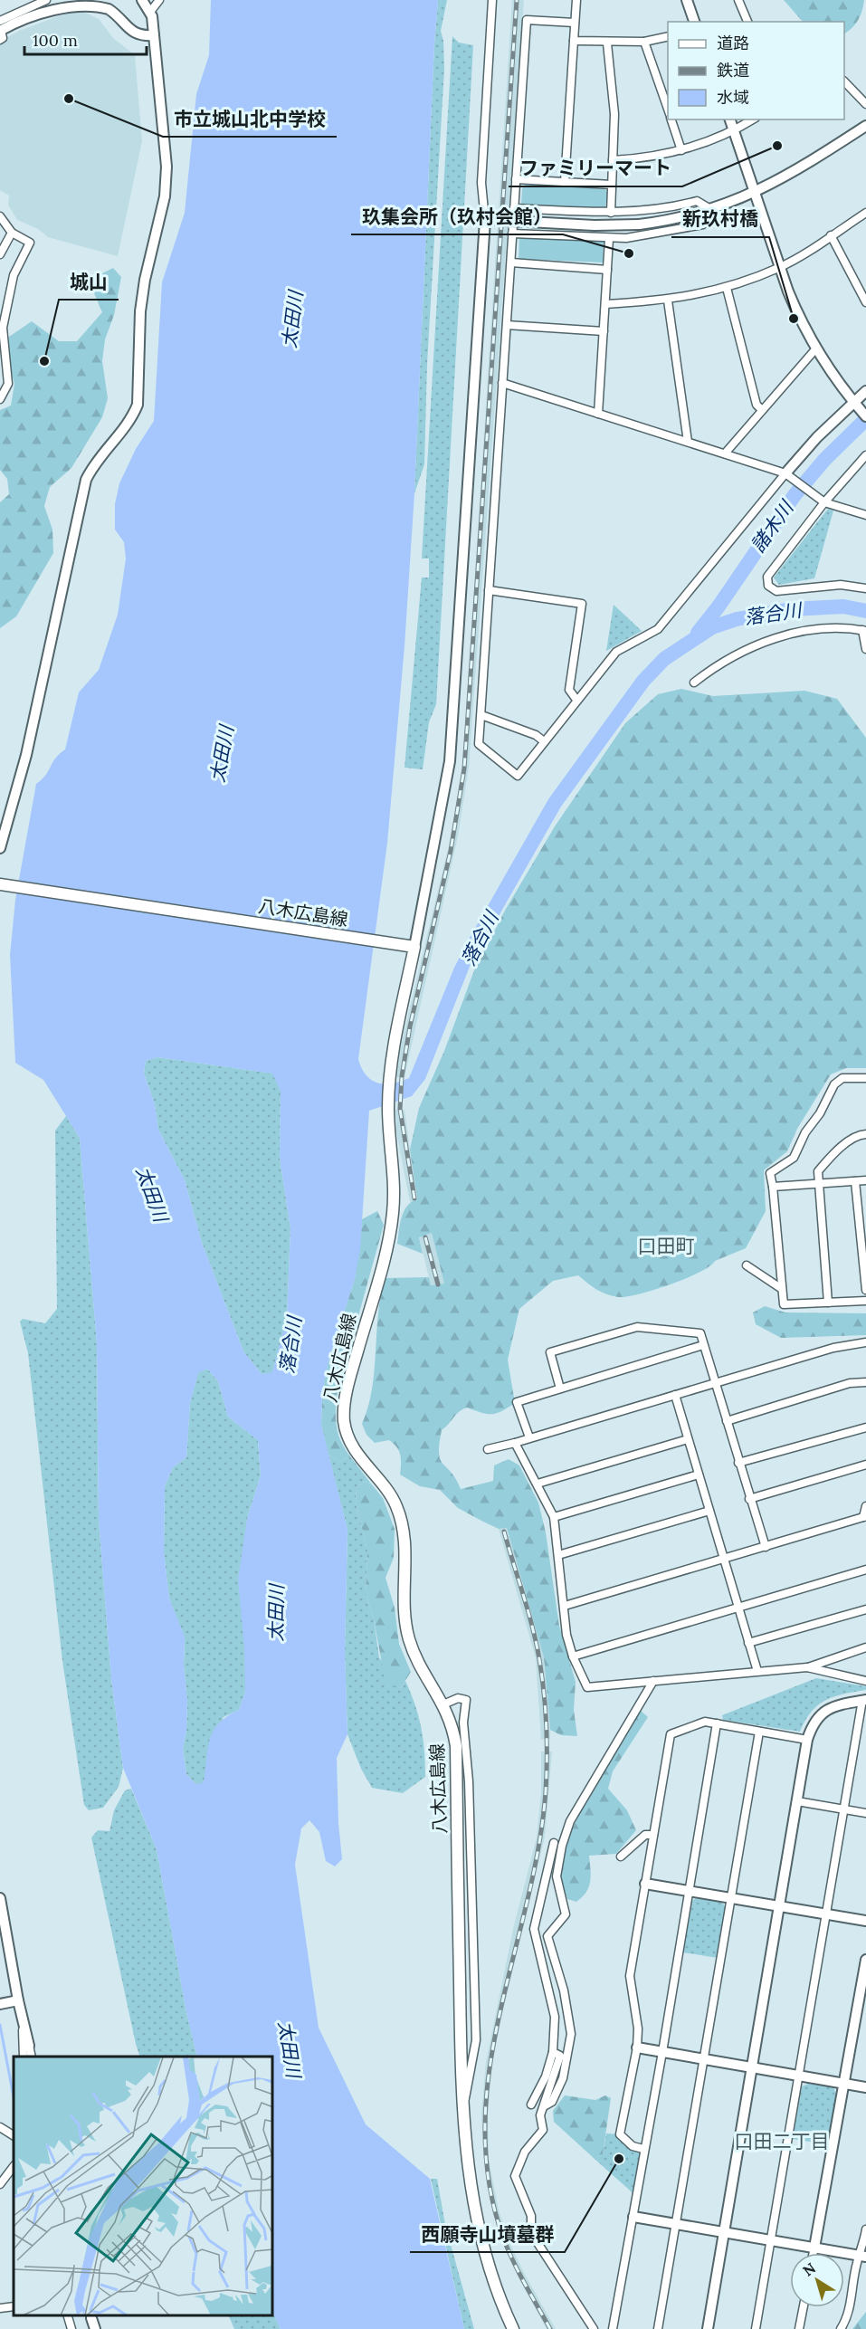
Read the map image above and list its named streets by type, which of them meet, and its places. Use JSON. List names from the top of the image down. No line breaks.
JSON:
{"streets":{"main road":["八木広島線"]},"districts":["口田町","口田二丁目"],"water":["太田川","諸木川","落合川"],"places":["市立城山北中学校","ファミリーマート","玖集会所（玖村会館）","新玖村橋","城山","西願寺山墳墓群"],"legend":["道路","鉄道","水域"],"scale_bar":"100 m","north":"top left"}
